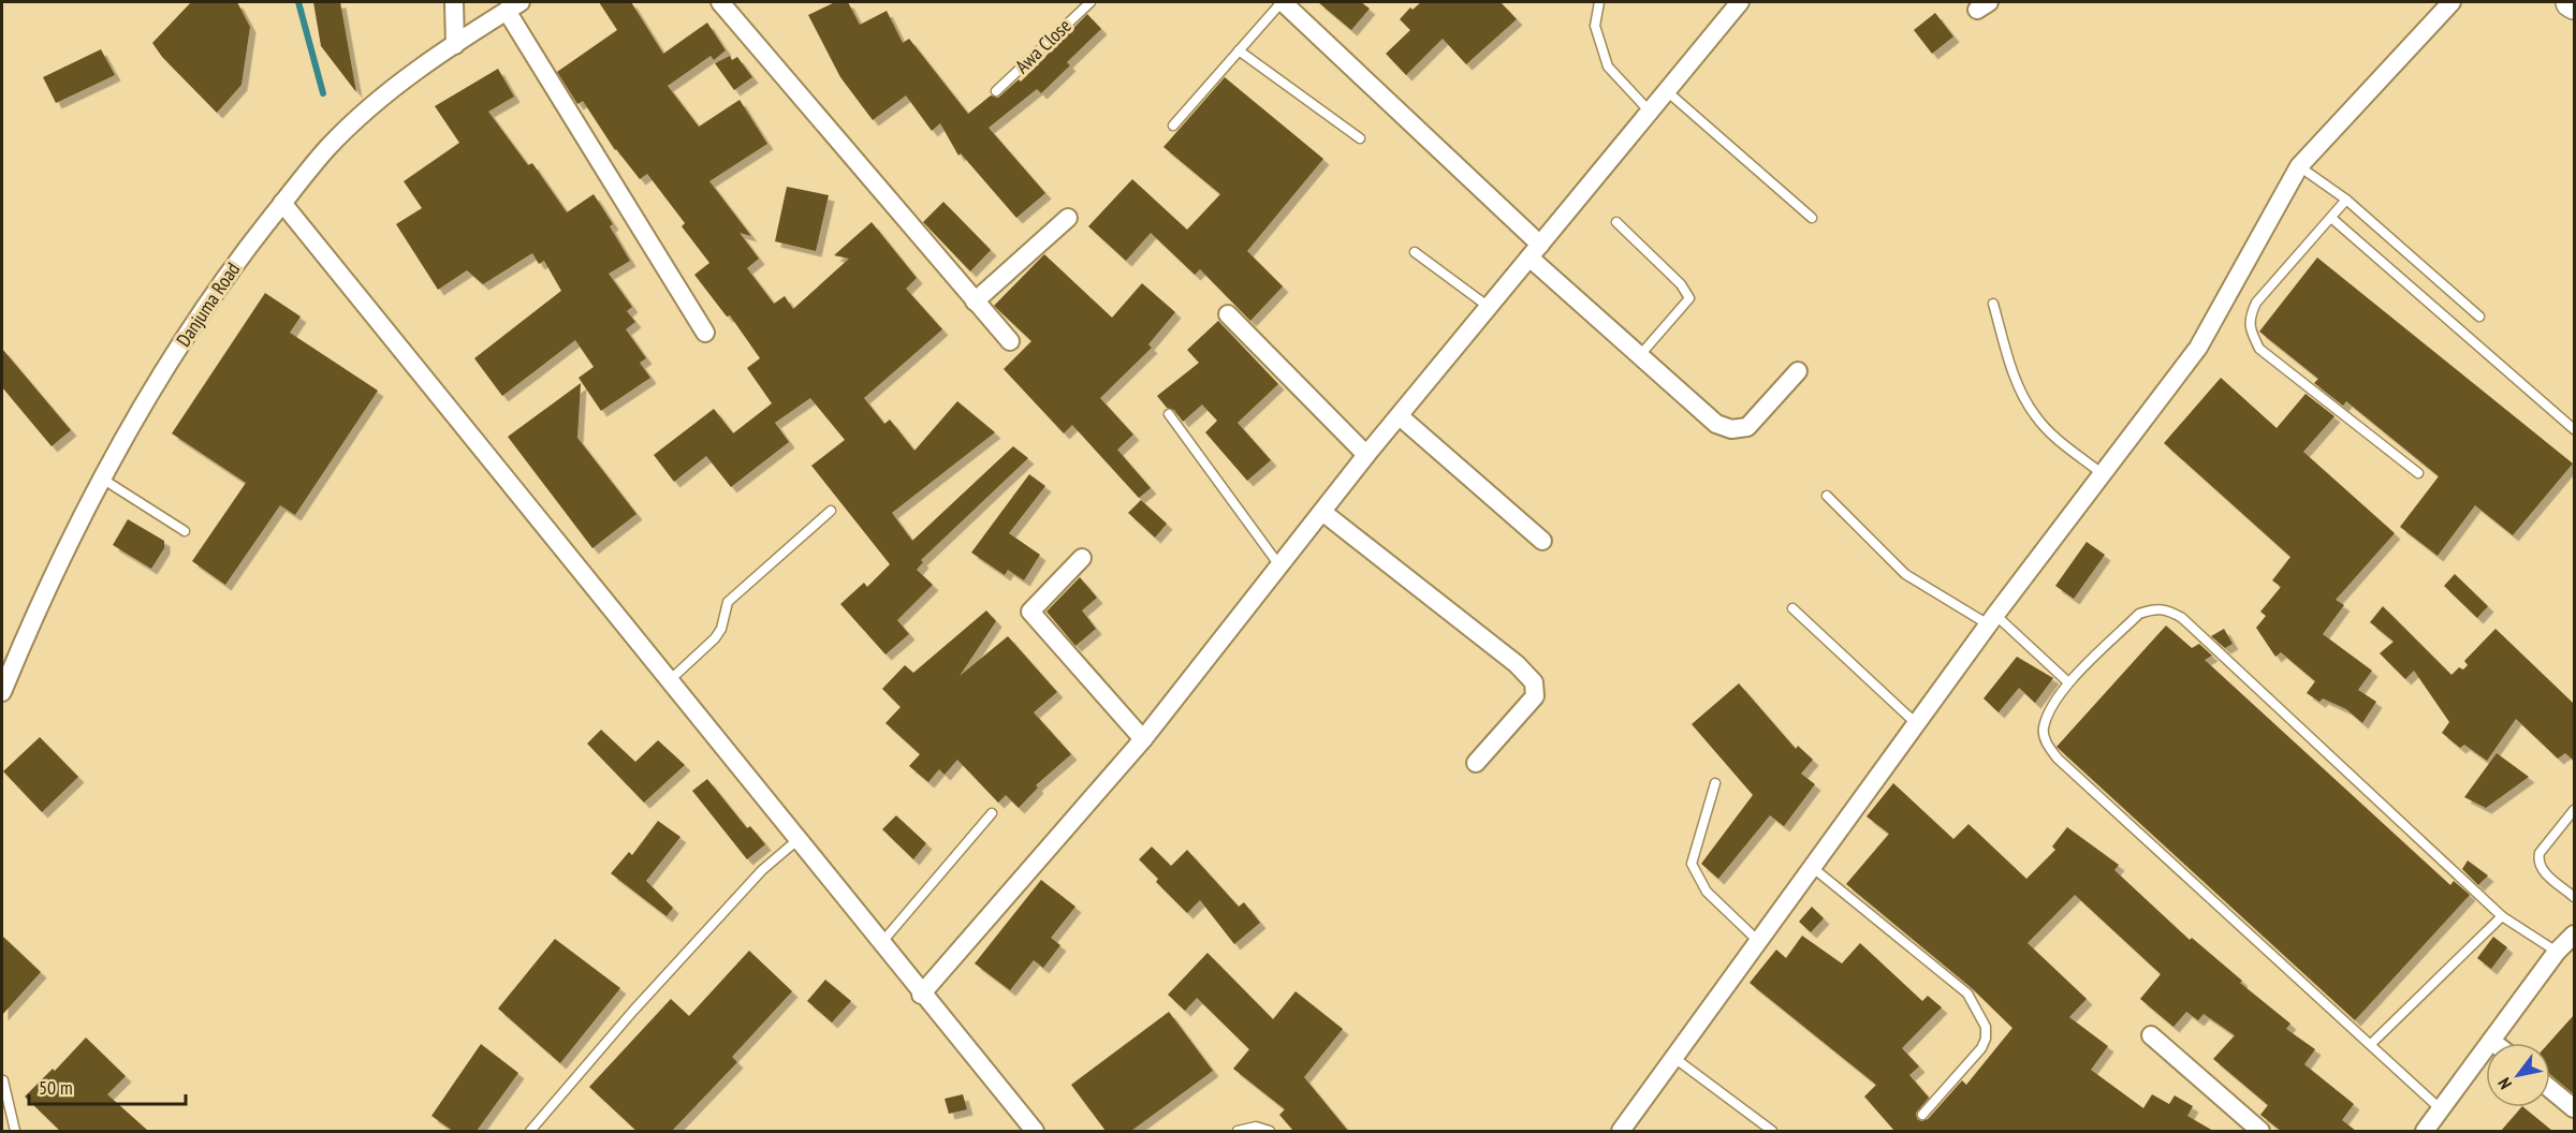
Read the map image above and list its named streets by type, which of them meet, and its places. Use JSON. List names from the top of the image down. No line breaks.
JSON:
{"streets":{"street":["Danjuma Road"],"lane":["Awa Close"]},"scale_bar":"50 m","north":"bottom left"}
